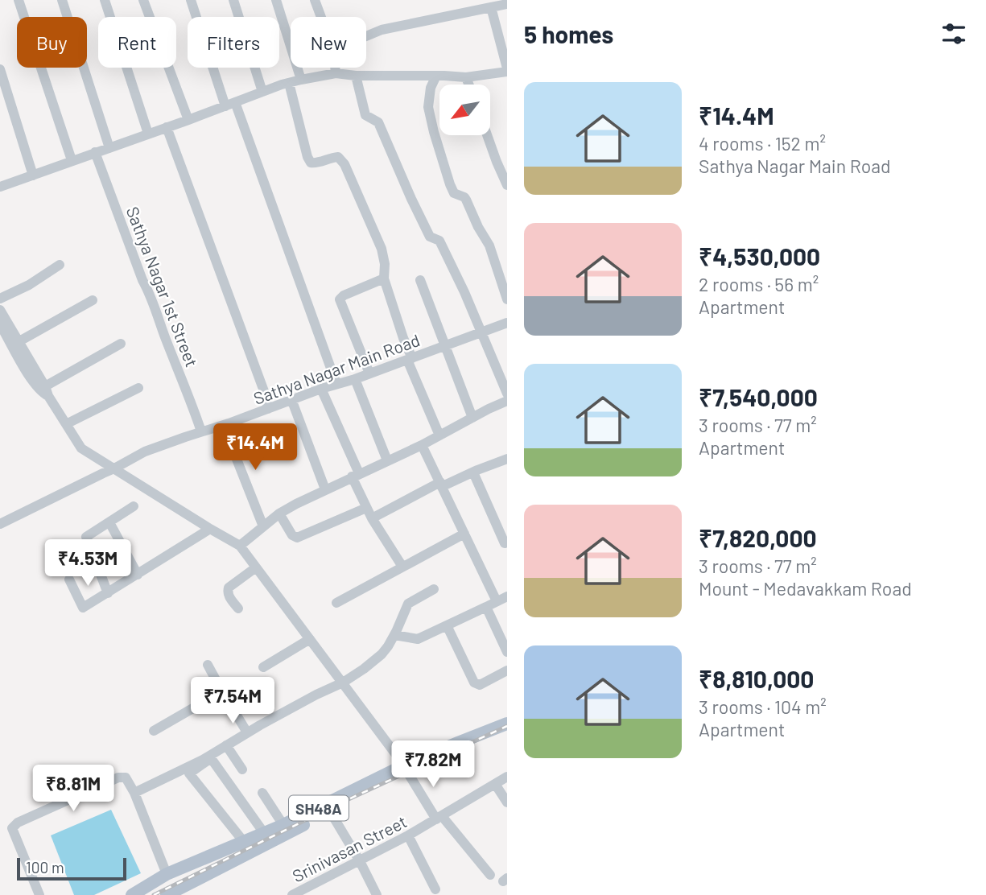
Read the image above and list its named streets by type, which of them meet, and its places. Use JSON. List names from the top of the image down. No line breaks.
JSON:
{"streets":{"main road":["SH48A"],"street":["Sathya Nagar 1st Street","Sathya Nagar Main Road","Srinivasan Street"]},"crossings":[["Sathya Nagar 1st Street","Sathya Nagar Main Road"]],"scale_bar":"100 m","north":"bottom left","page":{"heading":"5 homes","chip":["Buy","Rent","Filters","New"],"list":[{"name":"₹14.4M","note":"4 rooms · 152 m² · Sathya Nagar Main Road"},{"name":"₹4,530,000","note":"2 rooms · 56 m² · Apartment"},{"name":"₹7,540,000","note":"3 rooms · 77 m² · Apartment"},{"name":"₹7,820,000","note":"3 rooms · 77 m² · Mount - Medavakkam Road"},{"name":"₹8,810,000","note":"3 rooms · 104 m² · Apartment"}],"price":["₹14.4M","₹4.53M","₹7.54M","₹7.82M","₹8.81M"],"scale":"100 m"}}
